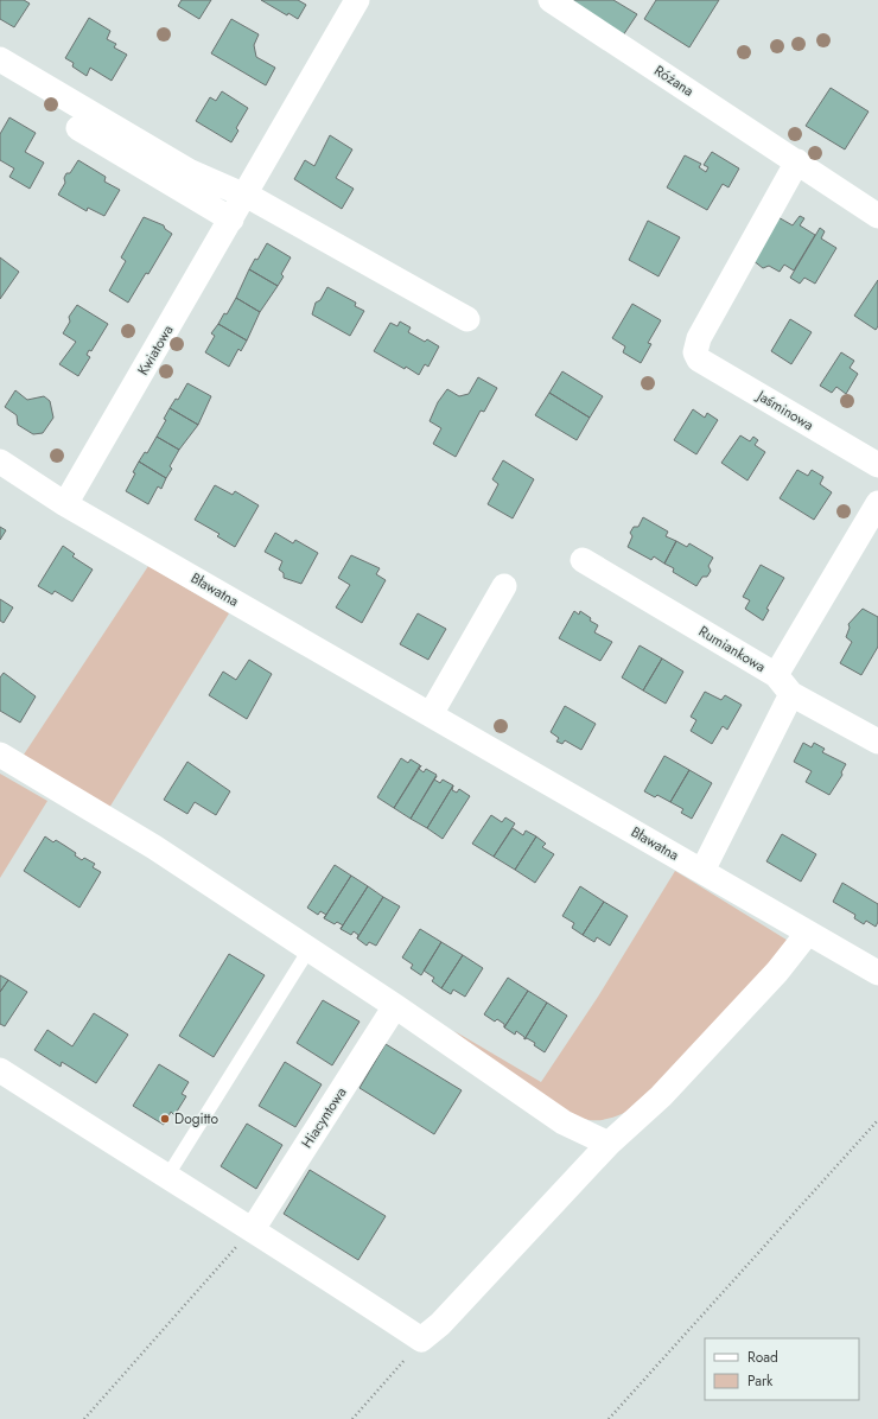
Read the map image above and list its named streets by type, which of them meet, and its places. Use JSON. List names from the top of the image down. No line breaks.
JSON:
{"streets":{"street":["Różana","Kwiatowa","Jaśminowa","Bławatna","Rumiankowa","Hiacyntowa"]},"crossings":[["Różana","Jaśminowa"],["Kwiatowa","Bławatna"]],"places":["Dogitto"],"legend":["Road","Park"]}
